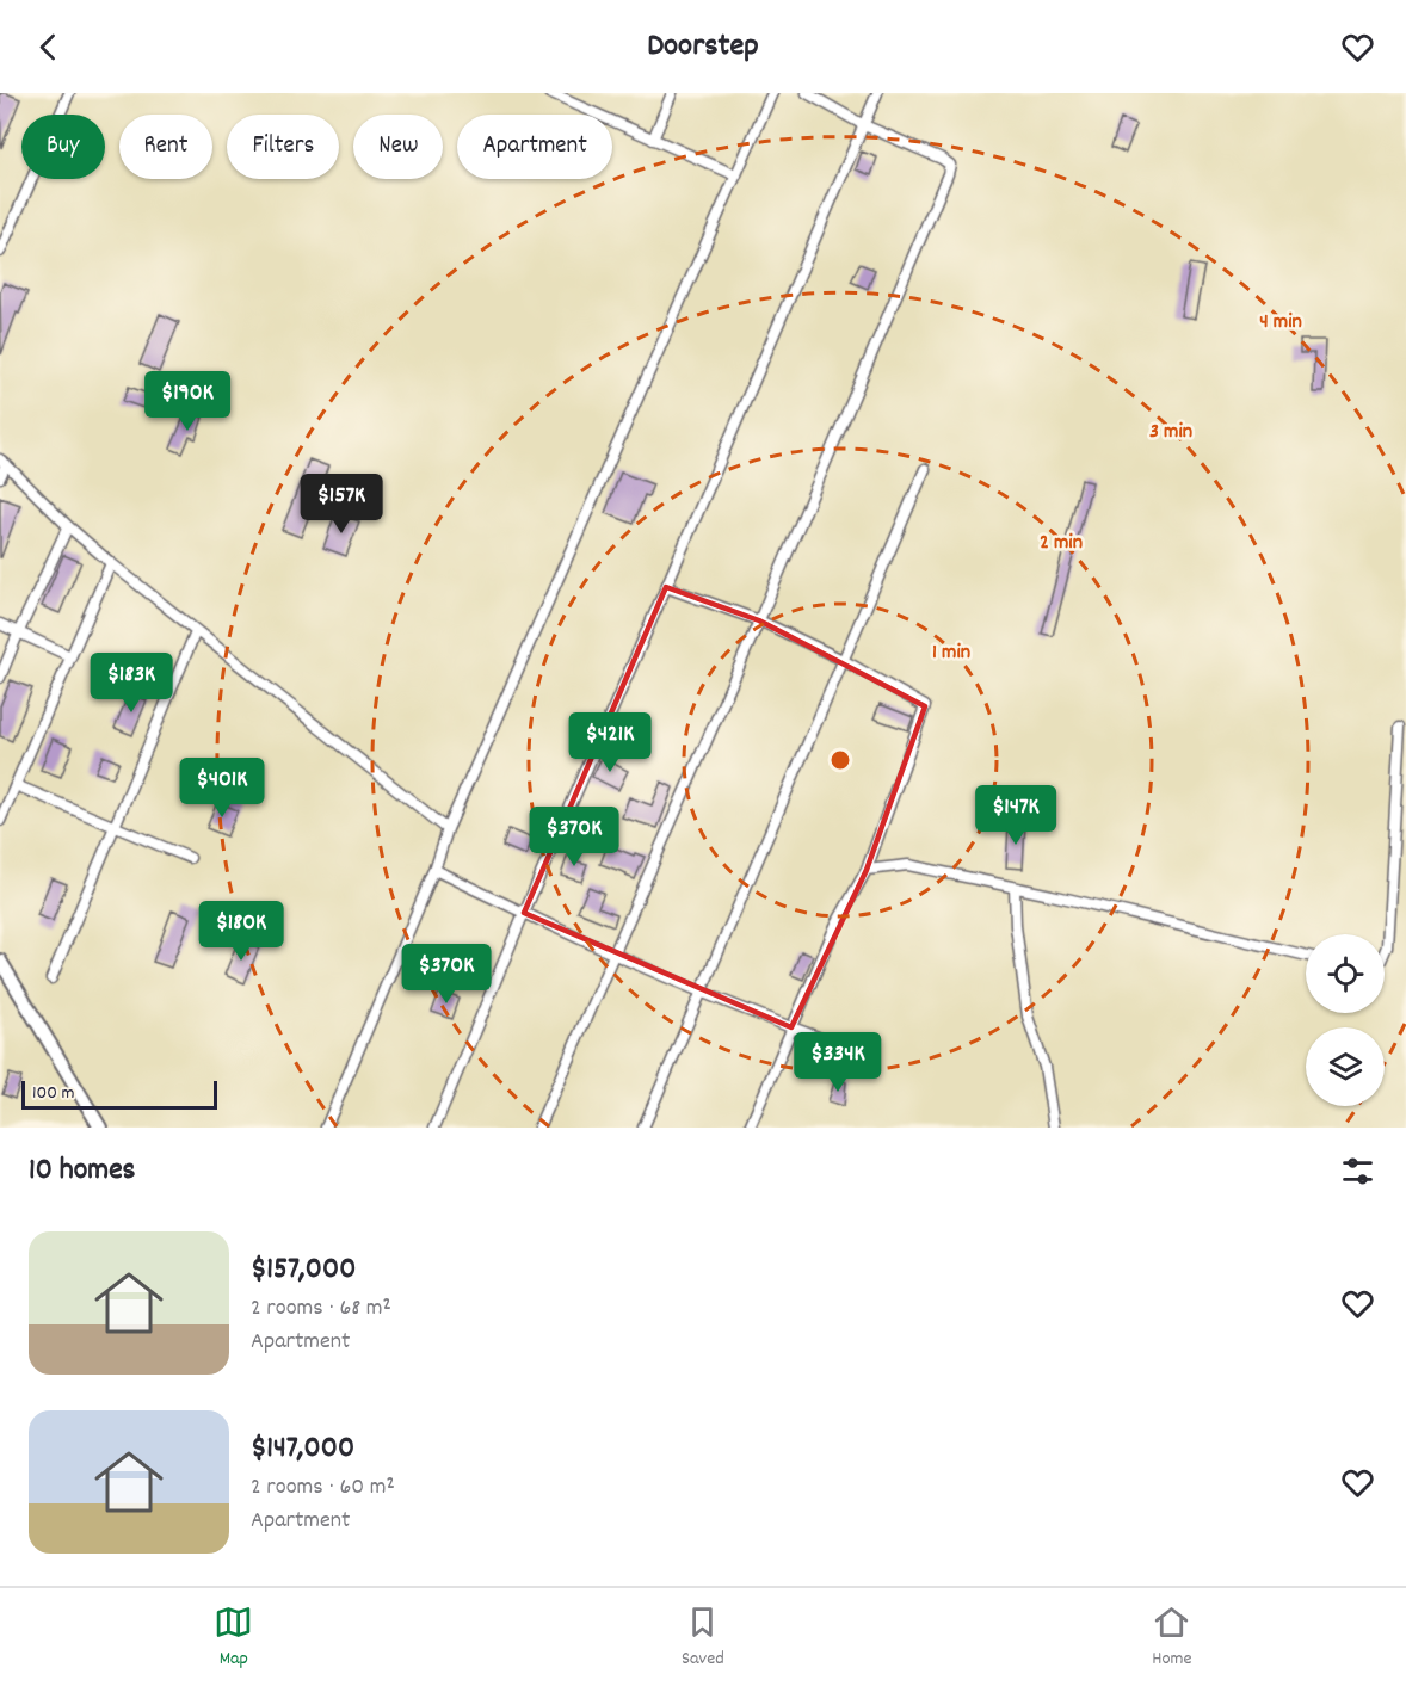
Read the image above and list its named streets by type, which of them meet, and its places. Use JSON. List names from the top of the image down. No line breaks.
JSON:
{"scale_bar":"100 m","page":{"header":"Doorstep","chip":["Buy","Rent","Filters","New","Apartment"],"price":["$190K","$157K","$183K","$421K","$401K","$147K","$370K","$180K","$370K","$334K"],"scale":"100 m","heading":"10 homes","list":[{"name":"$157,000","note":"2 rooms · 68 m² · Apartment"},{"name":"$147,000","note":"2 rooms · 60 m² · Apartment"}],"tabs":["Map","Saved","Home"]},"rings":["4 min","3 min","2 min","1 min"]}
